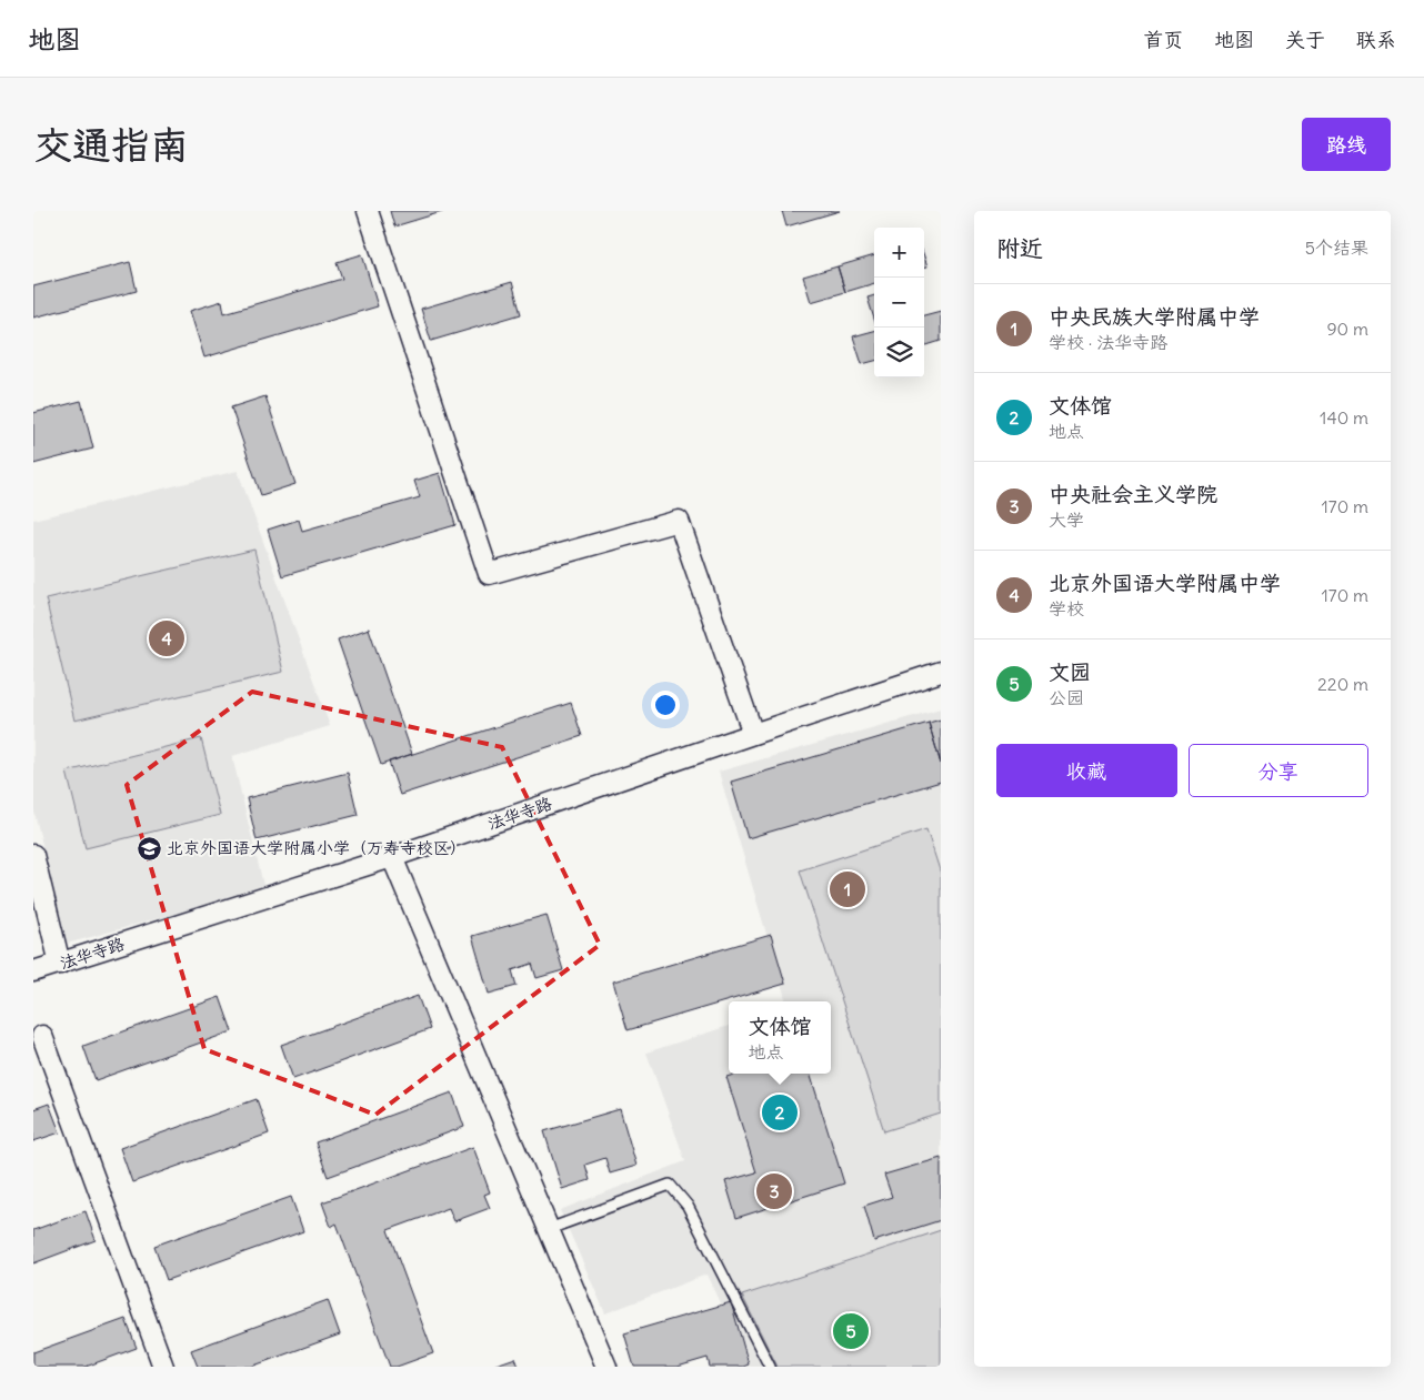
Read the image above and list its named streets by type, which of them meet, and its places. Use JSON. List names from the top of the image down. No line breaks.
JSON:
{"streets":{"street":["法华寺路"]},"places":{"school or university":["北京外国语大学附属小学（万寿寺校区）"]},"page":{"header":"地图","nav":["首页","地图","关于","联系"],"buttons":["路线",["收藏","分享"]],"title":"交通指南","heading":["附近","5个结果"],"map_buttons":["+","−"],"list":[{"mark":"1","name":"中央民族大学附属中学","note":"学校 · 法华寺路","value":"90 m"},{"mark":"2","name":"文体馆","note":"地点","value":"140 m"},{"mark":"3","name":"中央社会主义学院","note":"大学","value":"170 m"},{"mark":"4","name":"北京外国语大学附属中学","note":"学校","value":"170 m"},{"mark":"5","name":"文园","note":"公园","value":"220 m"}],"pins":["4","1","2","3","5"],"popup":["文体馆","地点"]}}
